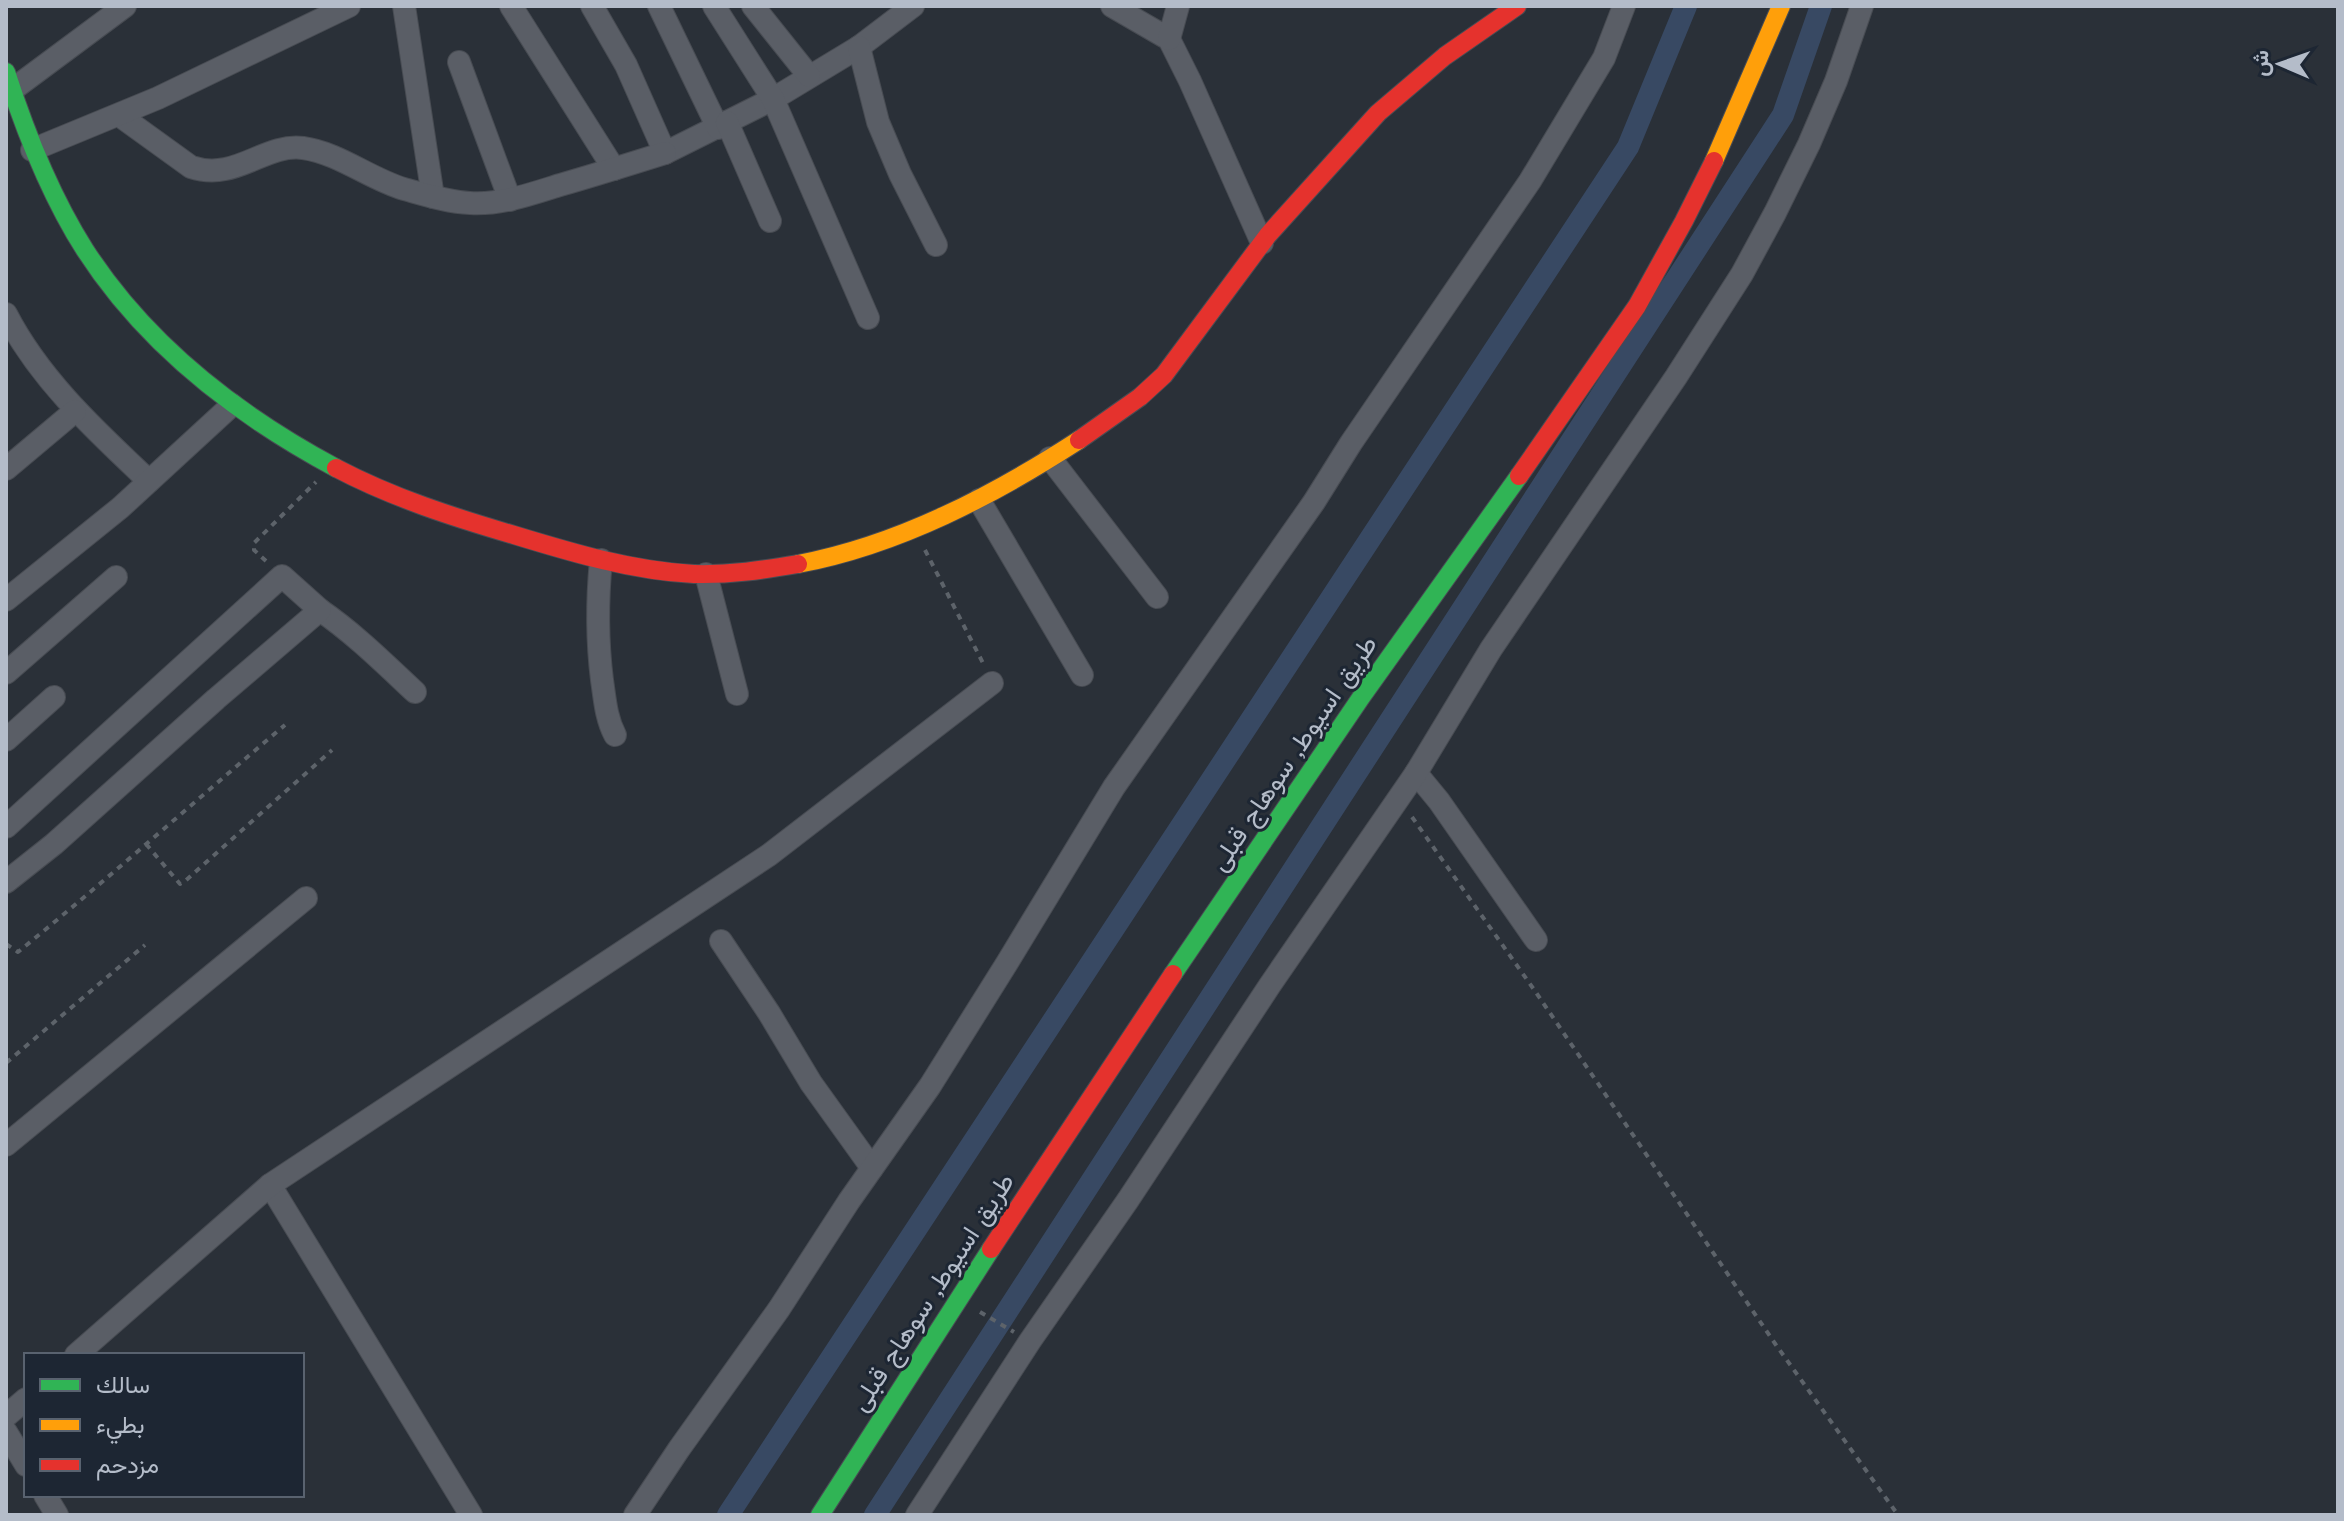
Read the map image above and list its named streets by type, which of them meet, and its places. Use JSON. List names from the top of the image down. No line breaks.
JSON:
{"streets":{"street":["طريق اسيوط, سوهاج قبلى"]},"legend":["سالك","بطيء","مزدحم"],"north":"left"}
